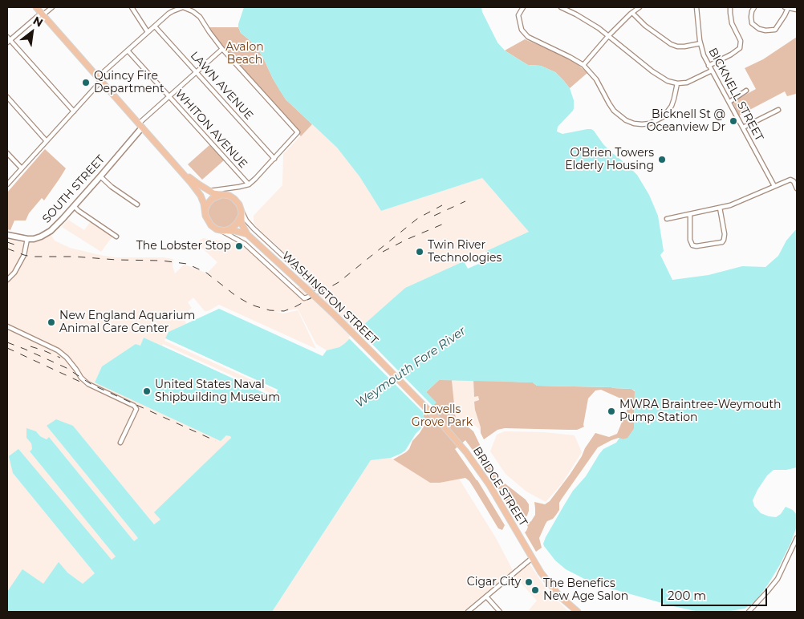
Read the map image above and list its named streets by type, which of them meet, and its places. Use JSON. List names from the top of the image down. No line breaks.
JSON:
{"streets":{"main road":["SOUTH STREET","WASHINGTON STREET","BRIDGE STREET"],"street":["LAWN AVENUE","BICKNELL STREET","WHITON AVENUE"]},"crossings":[["WASHINGTON STREET","BRIDGE STREET"]],"water":["Weymouth Fore River"],"parks":["Avalon Beach","Lovells Grove Park"],"places":["Quincy Fire Department","Bicknell St @ Oceanview Dr","O'Brien Towers Elderly Housing","The Lobster Stop","Twin River Technologies","New England Aquarium Animal Care Center","United States Naval Shipbuilding Museum","MWRA Braintree-Weymouth Pump Station","Cigar City","The Benefics New Age Salon"],"scale_bar":"200 m","north":"top right"}
